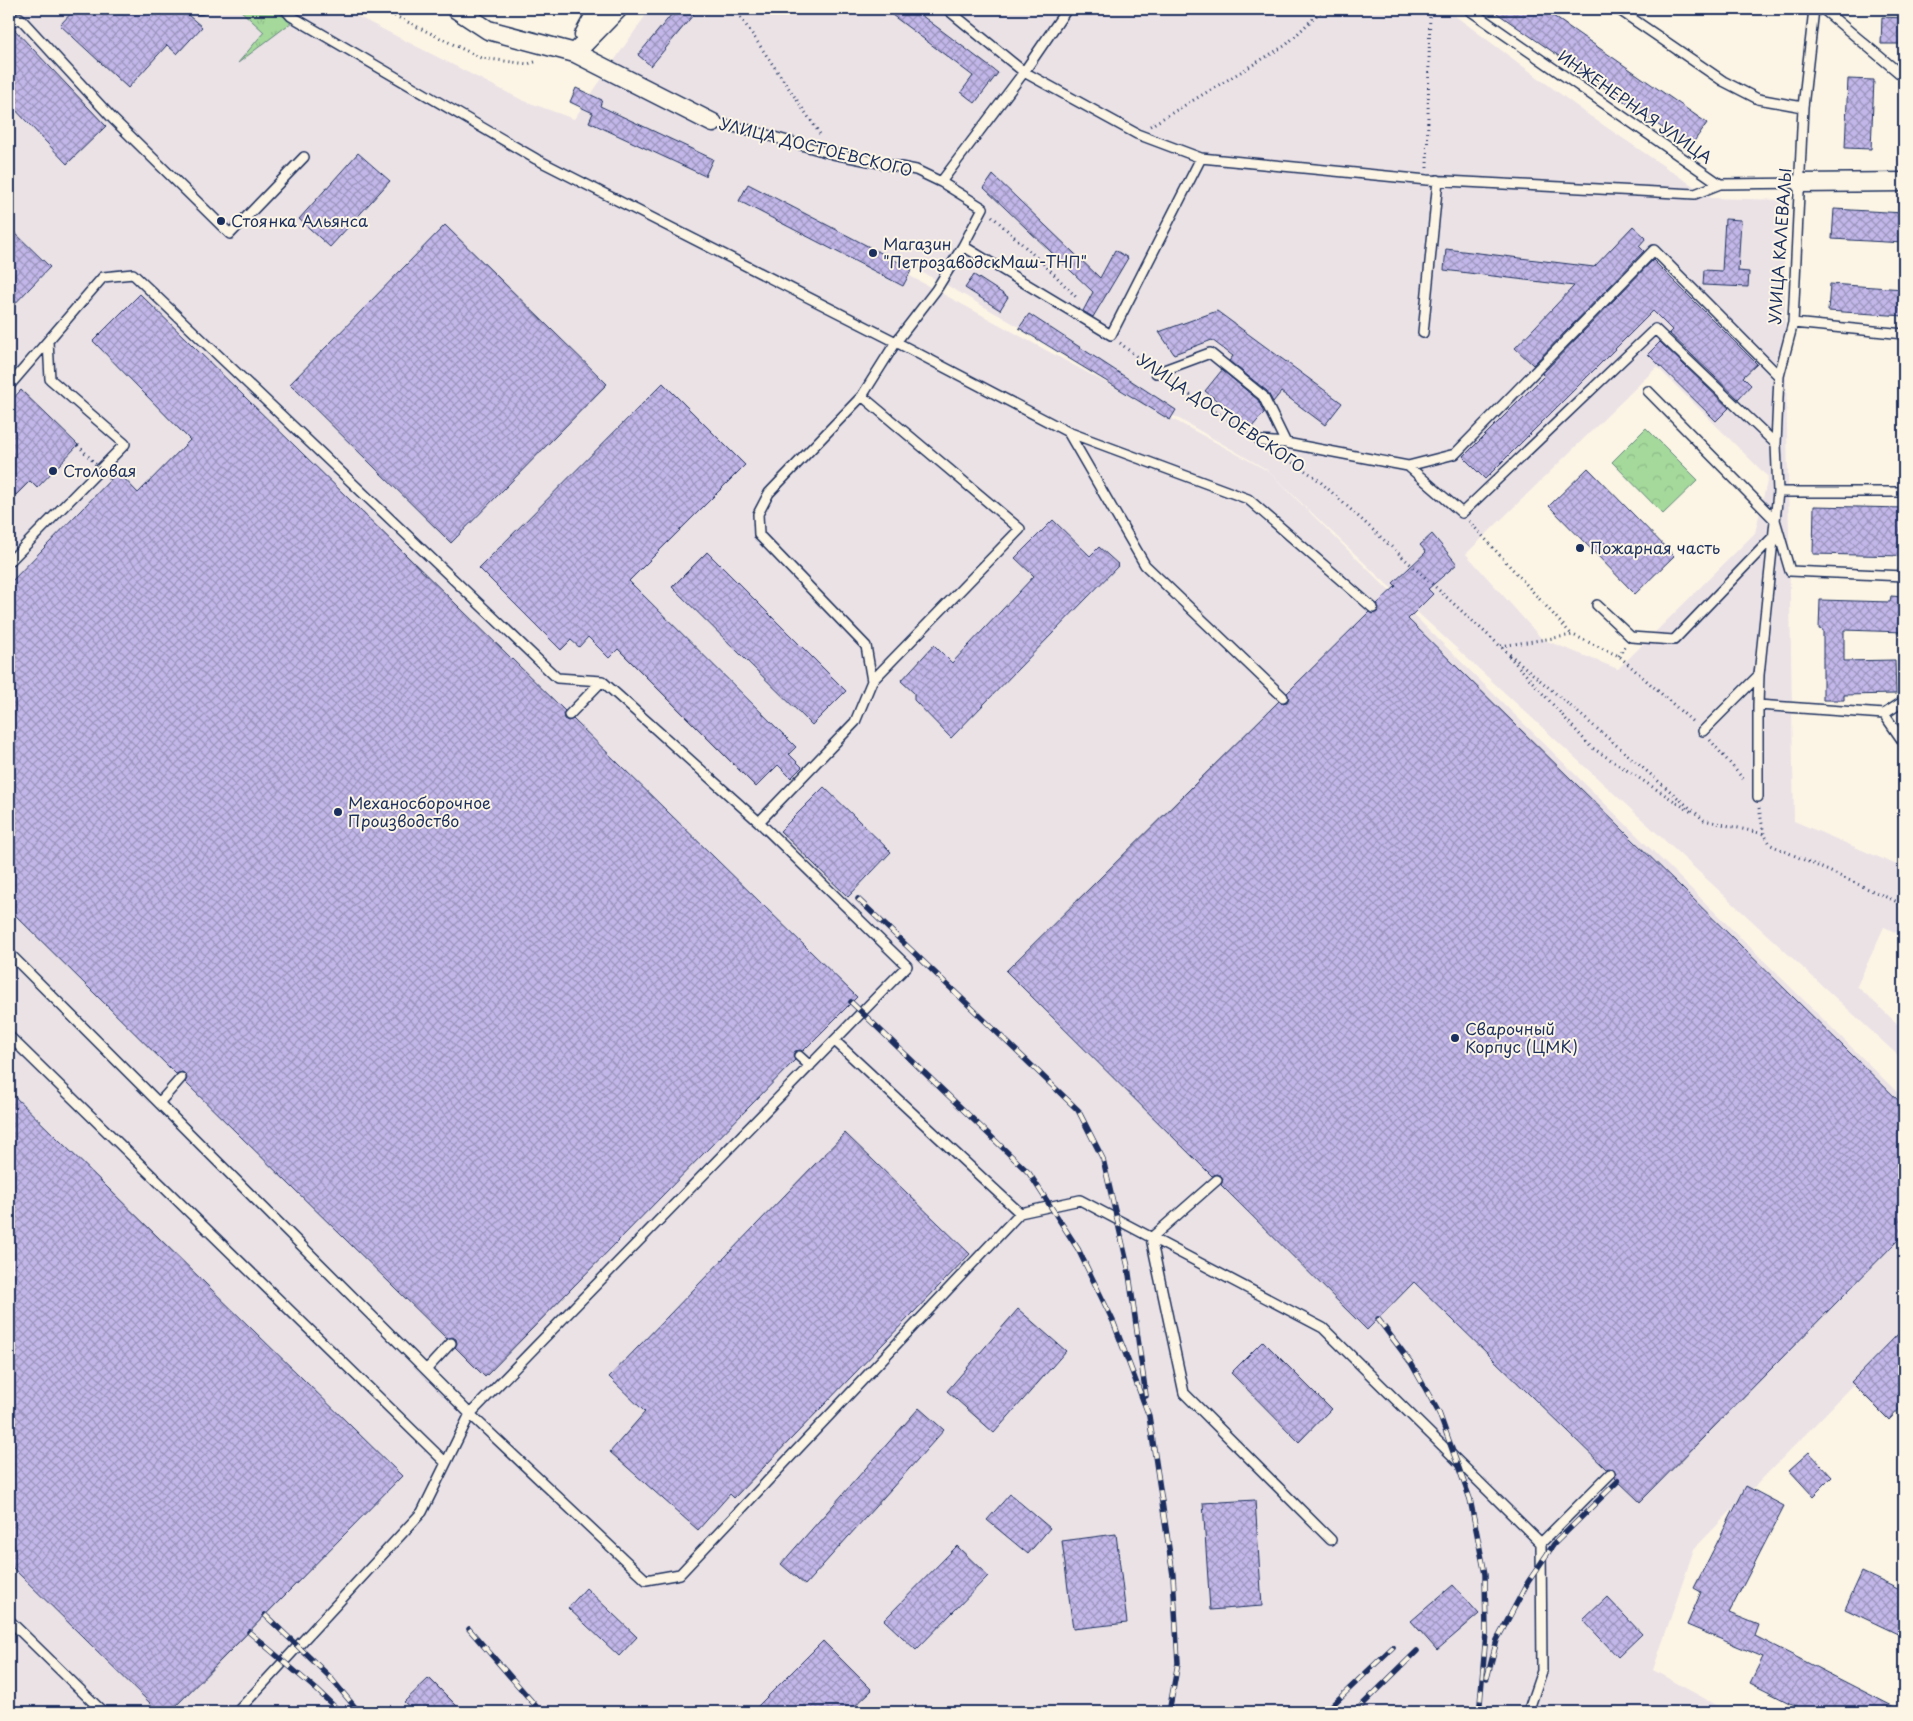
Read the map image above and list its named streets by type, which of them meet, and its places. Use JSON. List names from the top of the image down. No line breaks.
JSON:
{"streets":{"street":["УЛИЦА ДОСТОЕВСКОГО"],"lane":["ИНЖЕНЕРНАЯ УЛИЦА","УЛИЦА КАЛЕВАЛЫ"]},"crossings":[["ИНЖЕНЕРНАЯ УЛИЦА","УЛИЦА КАЛЕВАЛЫ"]],"places":["Стоянка Альянса","Магазин \"ПетрозаводскМаш-ТНП\"","Столовая","Пожарная часть","Механосборочное Производство","Сварочный Корпус (ЦМК)"]}
